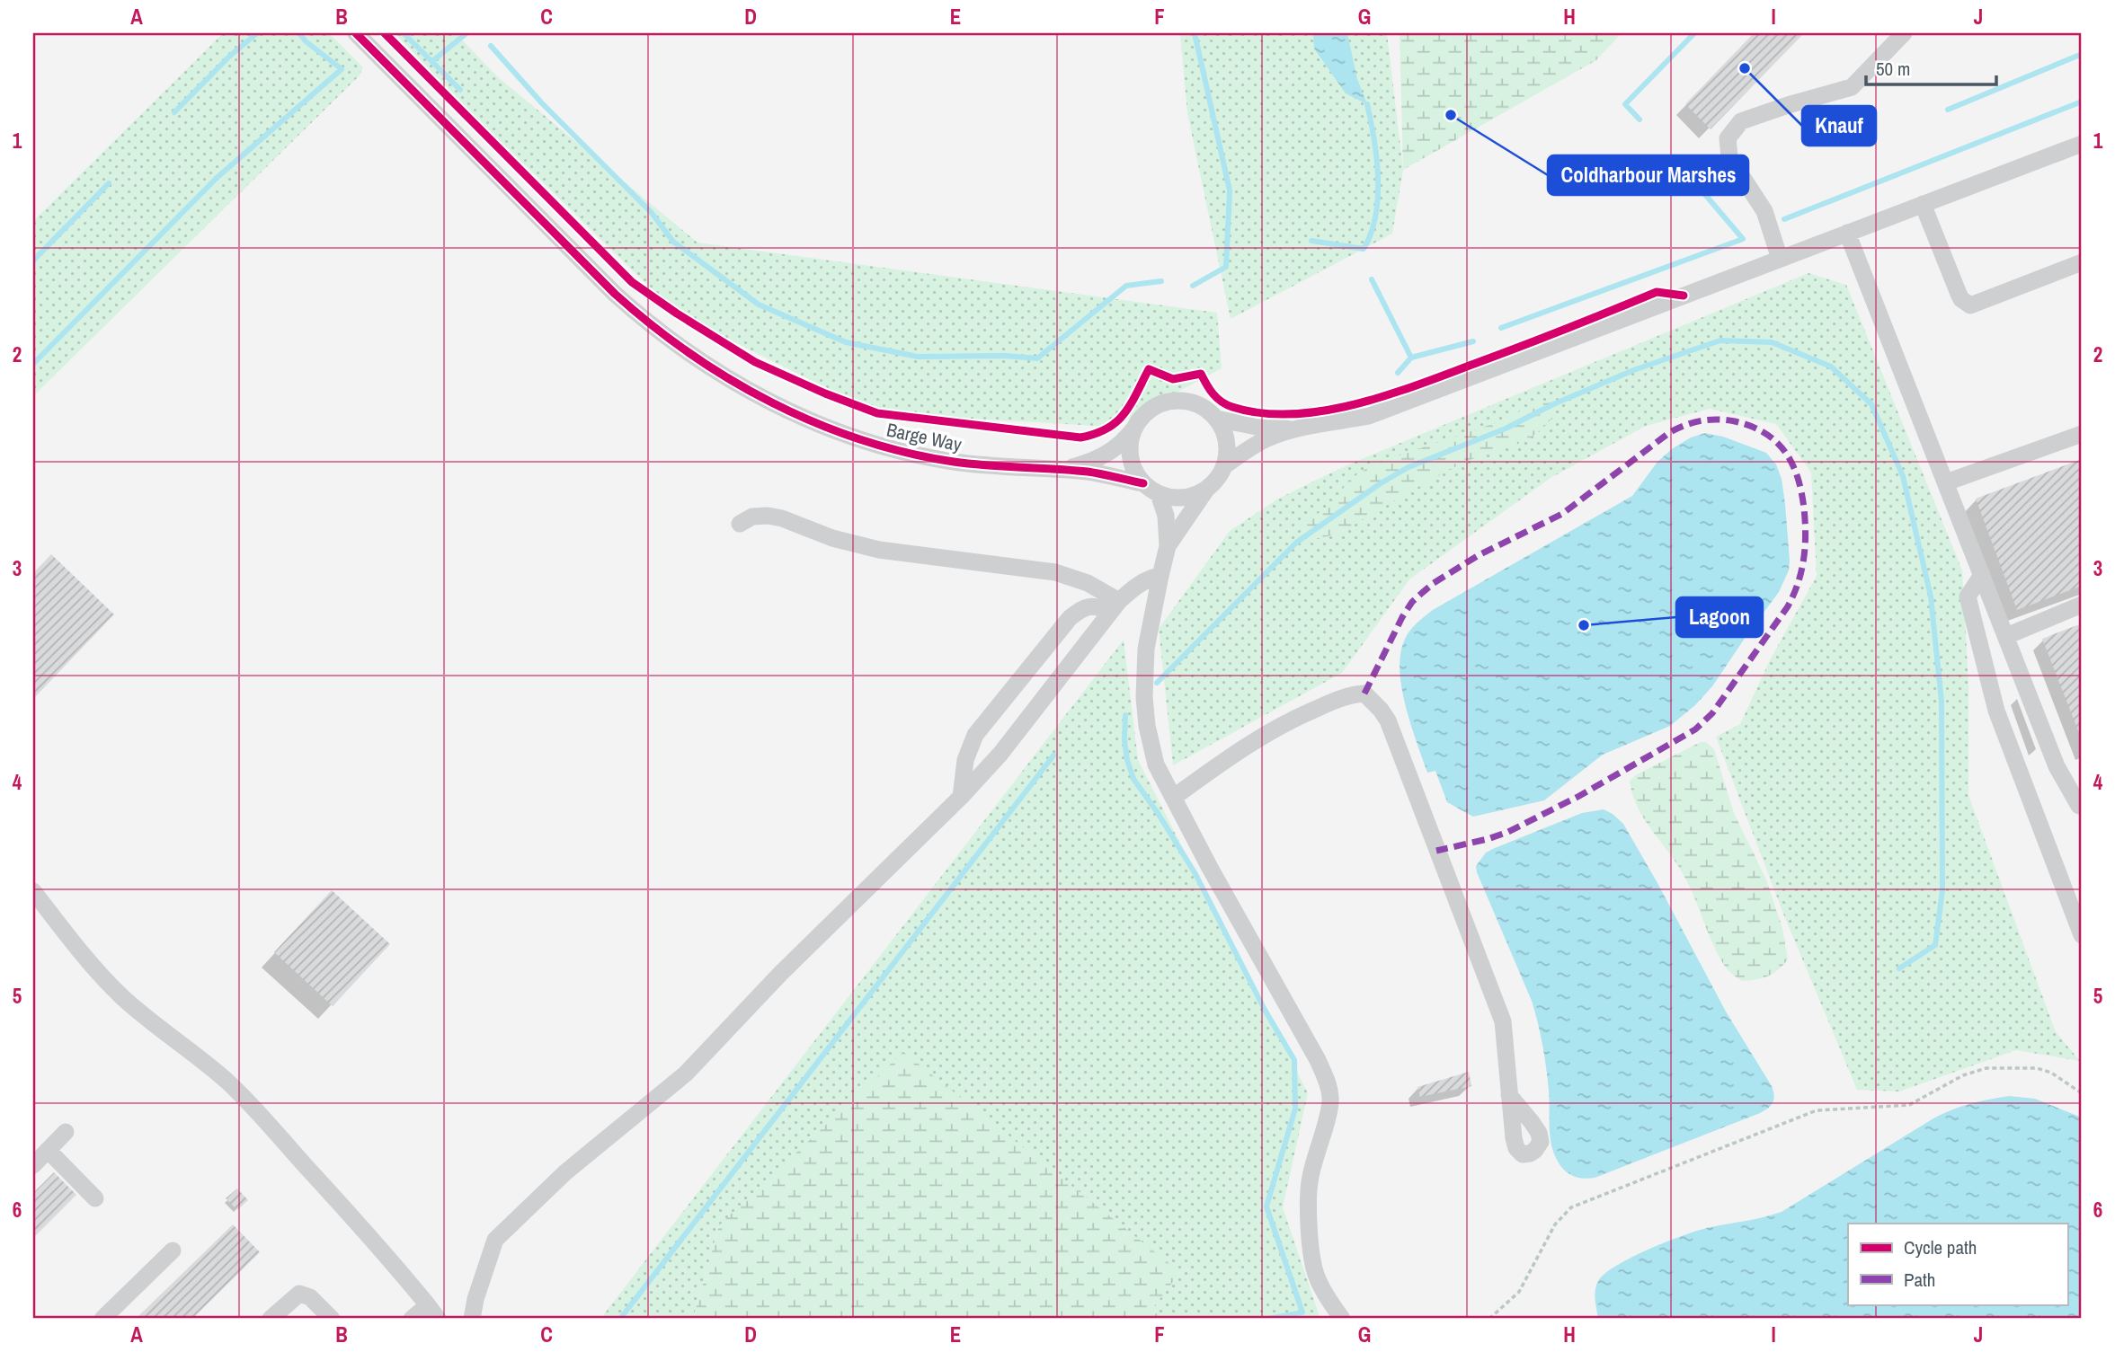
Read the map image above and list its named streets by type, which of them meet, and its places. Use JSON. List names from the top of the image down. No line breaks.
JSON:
{"streets":{"street":["Barge Way"]},"places":["Knauf","Coldharbour Marshes","Lagoon"],"legend":["Cycle path","Path"],"scale_bar":"50 m","grid":{"columns":["A","B","C","D","E","F","G","H","I","J"],"rows":["1","2","3","4","5","6"]}}
